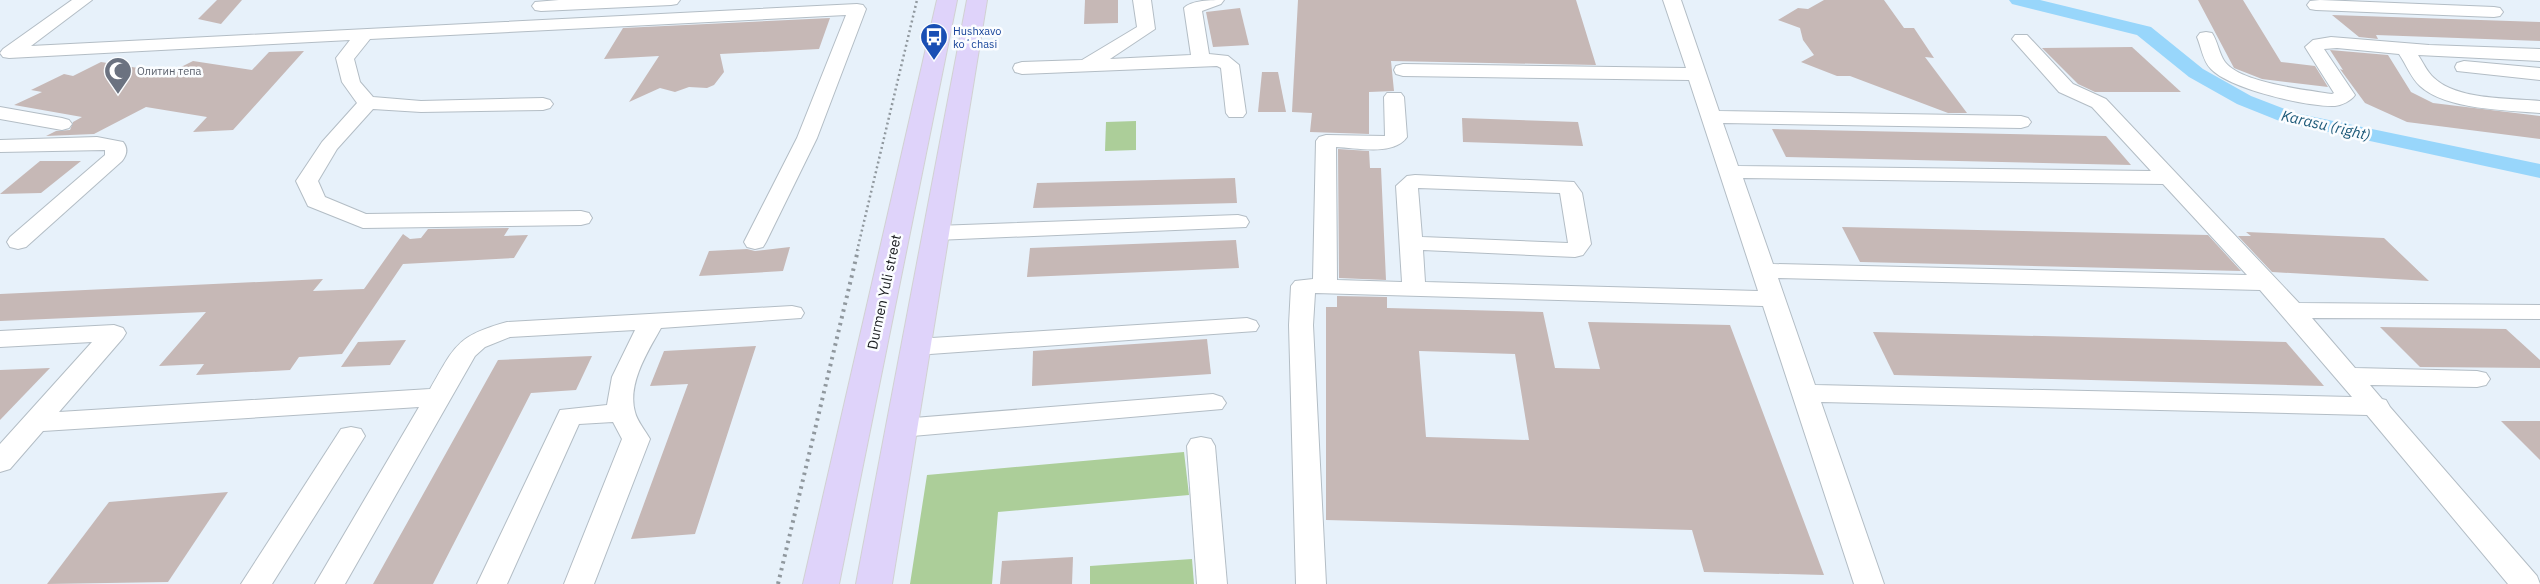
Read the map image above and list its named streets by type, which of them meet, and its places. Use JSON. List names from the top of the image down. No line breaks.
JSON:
{"streets":{"main road":["Durmen Yuli street"]},"water":["Karasu (right)"],"places":{"bus stop":["Hushxavo koʻchasi"],"mosque":["Олитин тепа"]}}
